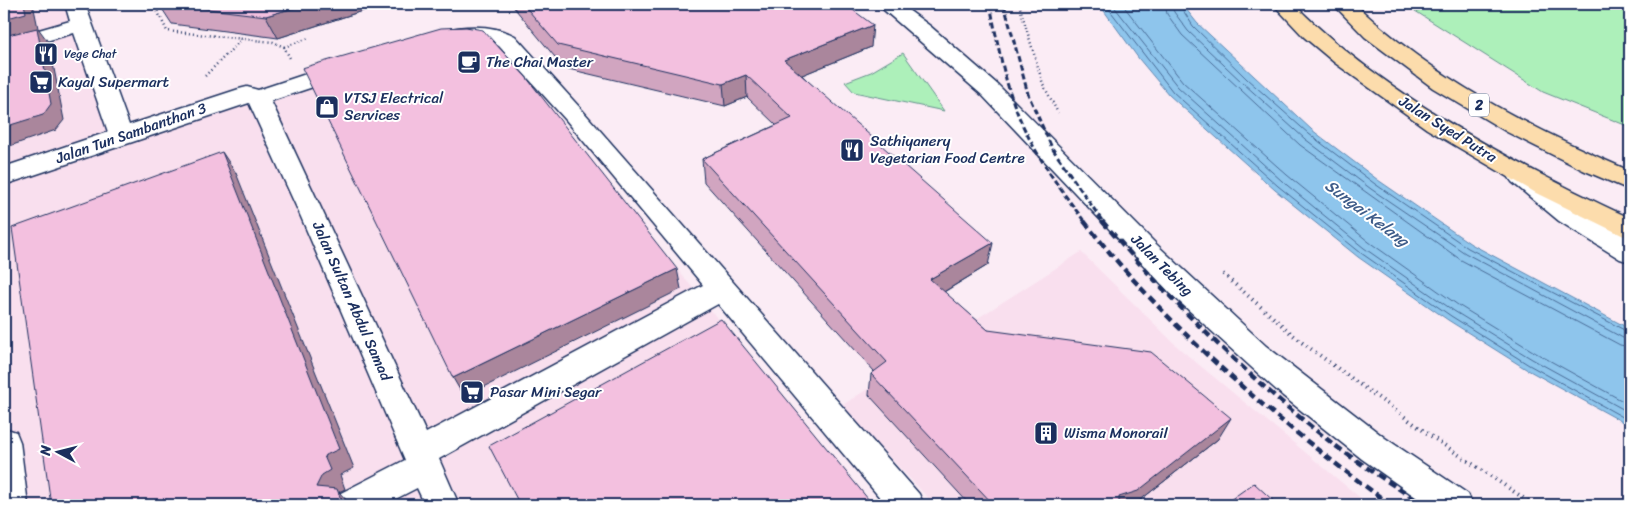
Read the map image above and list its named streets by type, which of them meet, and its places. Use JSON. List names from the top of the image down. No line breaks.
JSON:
{"streets":{"main road":["2","Jalan Syed Putra"],"street":["Jalan Tun Sambanthan 3","Jalan Tebing","Jalan Sultan Abdul Samad"]},"crossings":[["Jalan Tun Sambanthan 3","Jalan Sultan Abdul Samad"]],"water":["Sungai Kelang"],"places":{"restaurant":["Vege Chat","Sathiyanery Vegetarian Food Centre"],"cafe":["The Chai Master"],"supermarket":["Kayal Supermart","Pasar Mini Segar"],"shop":["VTSJ Electrical Services"],"building":["Wisma Monorail"]},"north":"left"}
